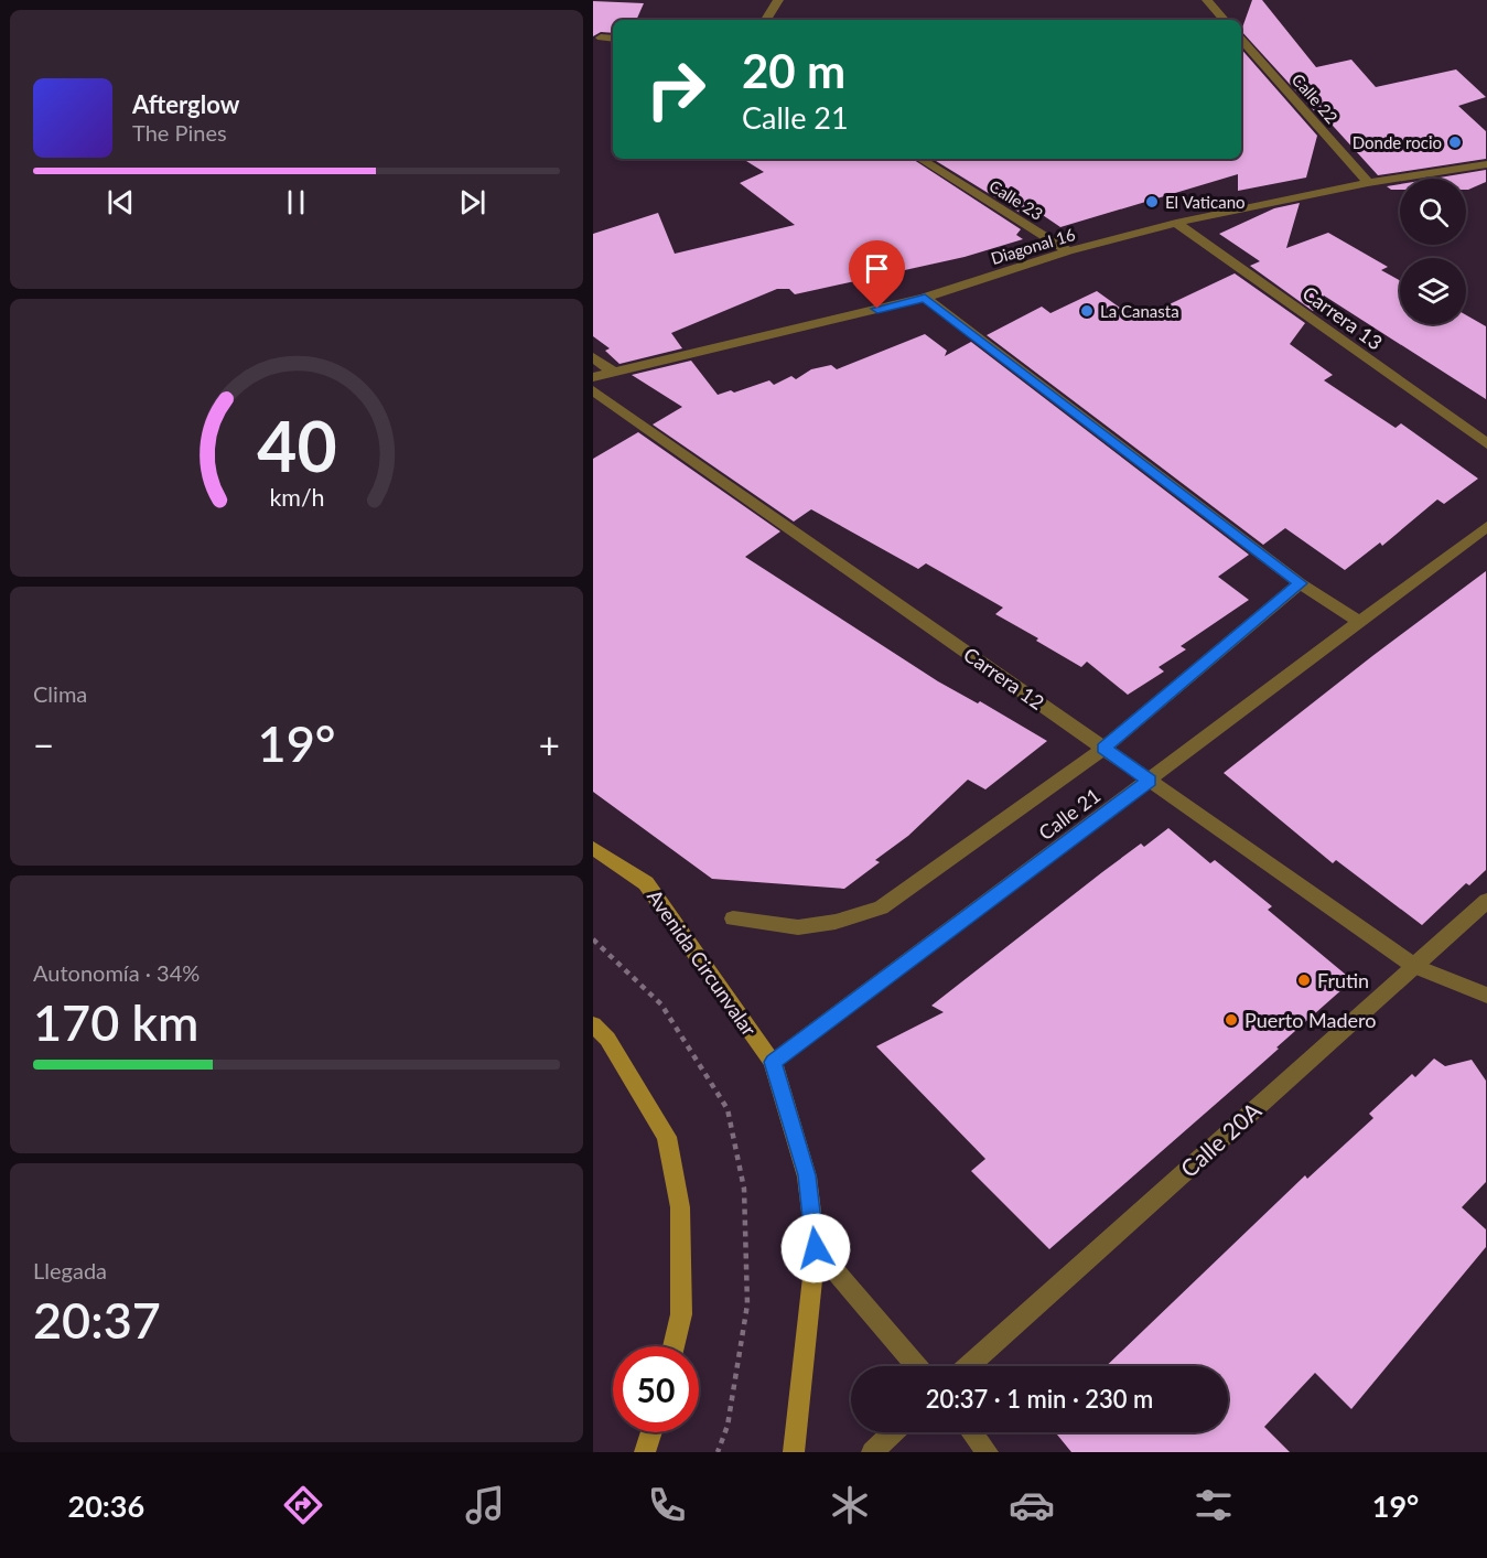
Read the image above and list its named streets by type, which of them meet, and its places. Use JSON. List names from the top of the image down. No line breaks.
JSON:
{"streets":{"main road":["Avenida Circunvalar"],"street":["Calle 22","Calle 23","Diagonal 16","Carrera 13","Carrera 12","Calle 21","Calle 20A"]},"crossings":[["Calle 22","Diagonal 16"],["Calle 23","Diagonal 16"],["Diagonal 16","Carrera 13"],["Carrera 12","Calle 21"],["Carrera 12","Calle 20A"],["Calle 21","Avenida Circunvalar"]],"places":["Donde rocio","El Vaticano","La Canasta","Frutin","Puerto Madero"],"page":{"turn":["20 m","Calle 21"],"song":["Afterglow","The Pines"],"tile":["Clima",["Autonomía · 34%","170 km"],["Llegada","20:37"]],"heat":["−","19°","+"],"limit":"50","trip":"20:37 · 1 min · 230 m","tabs":["20:36","19°"],"gauge":["40","km/h"]}}
